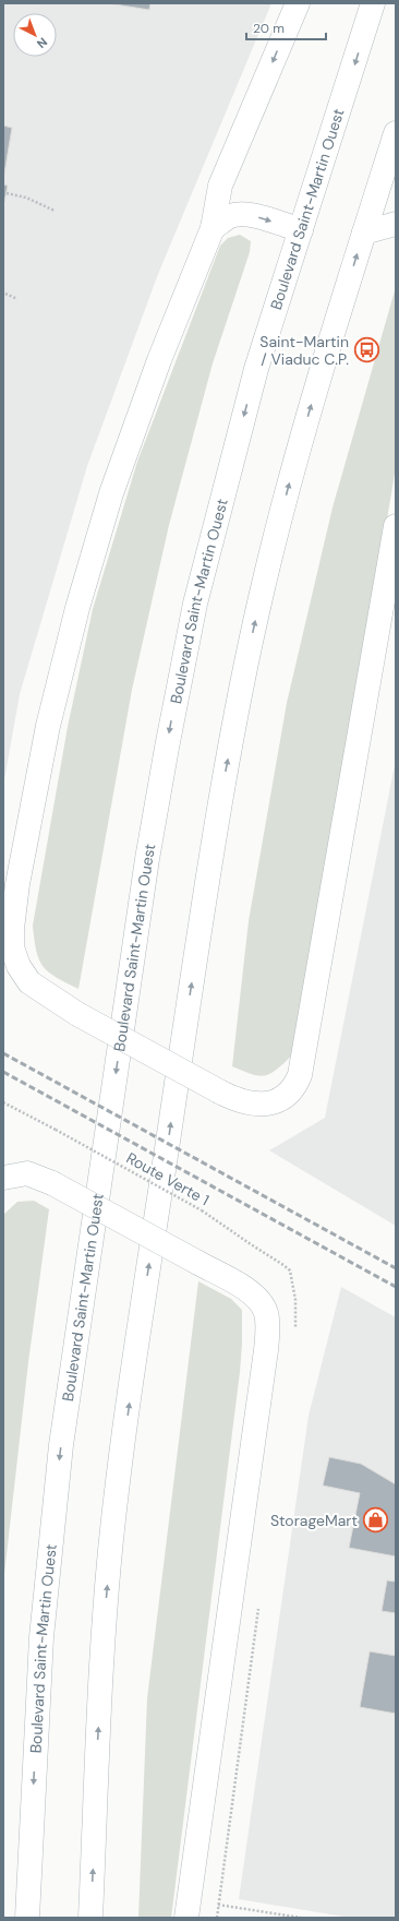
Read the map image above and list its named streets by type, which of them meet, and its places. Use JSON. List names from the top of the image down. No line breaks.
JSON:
{"streets":{"main road":["Boulevard Saint-Martin Ouest"],"path":["Route Verte 1"]},"places":{"bus stop":["Saint-Martin / Viaduc C.P."],"shop":["StorageMart"]},"scale_bar":"20 m","north":"bottom right"}
